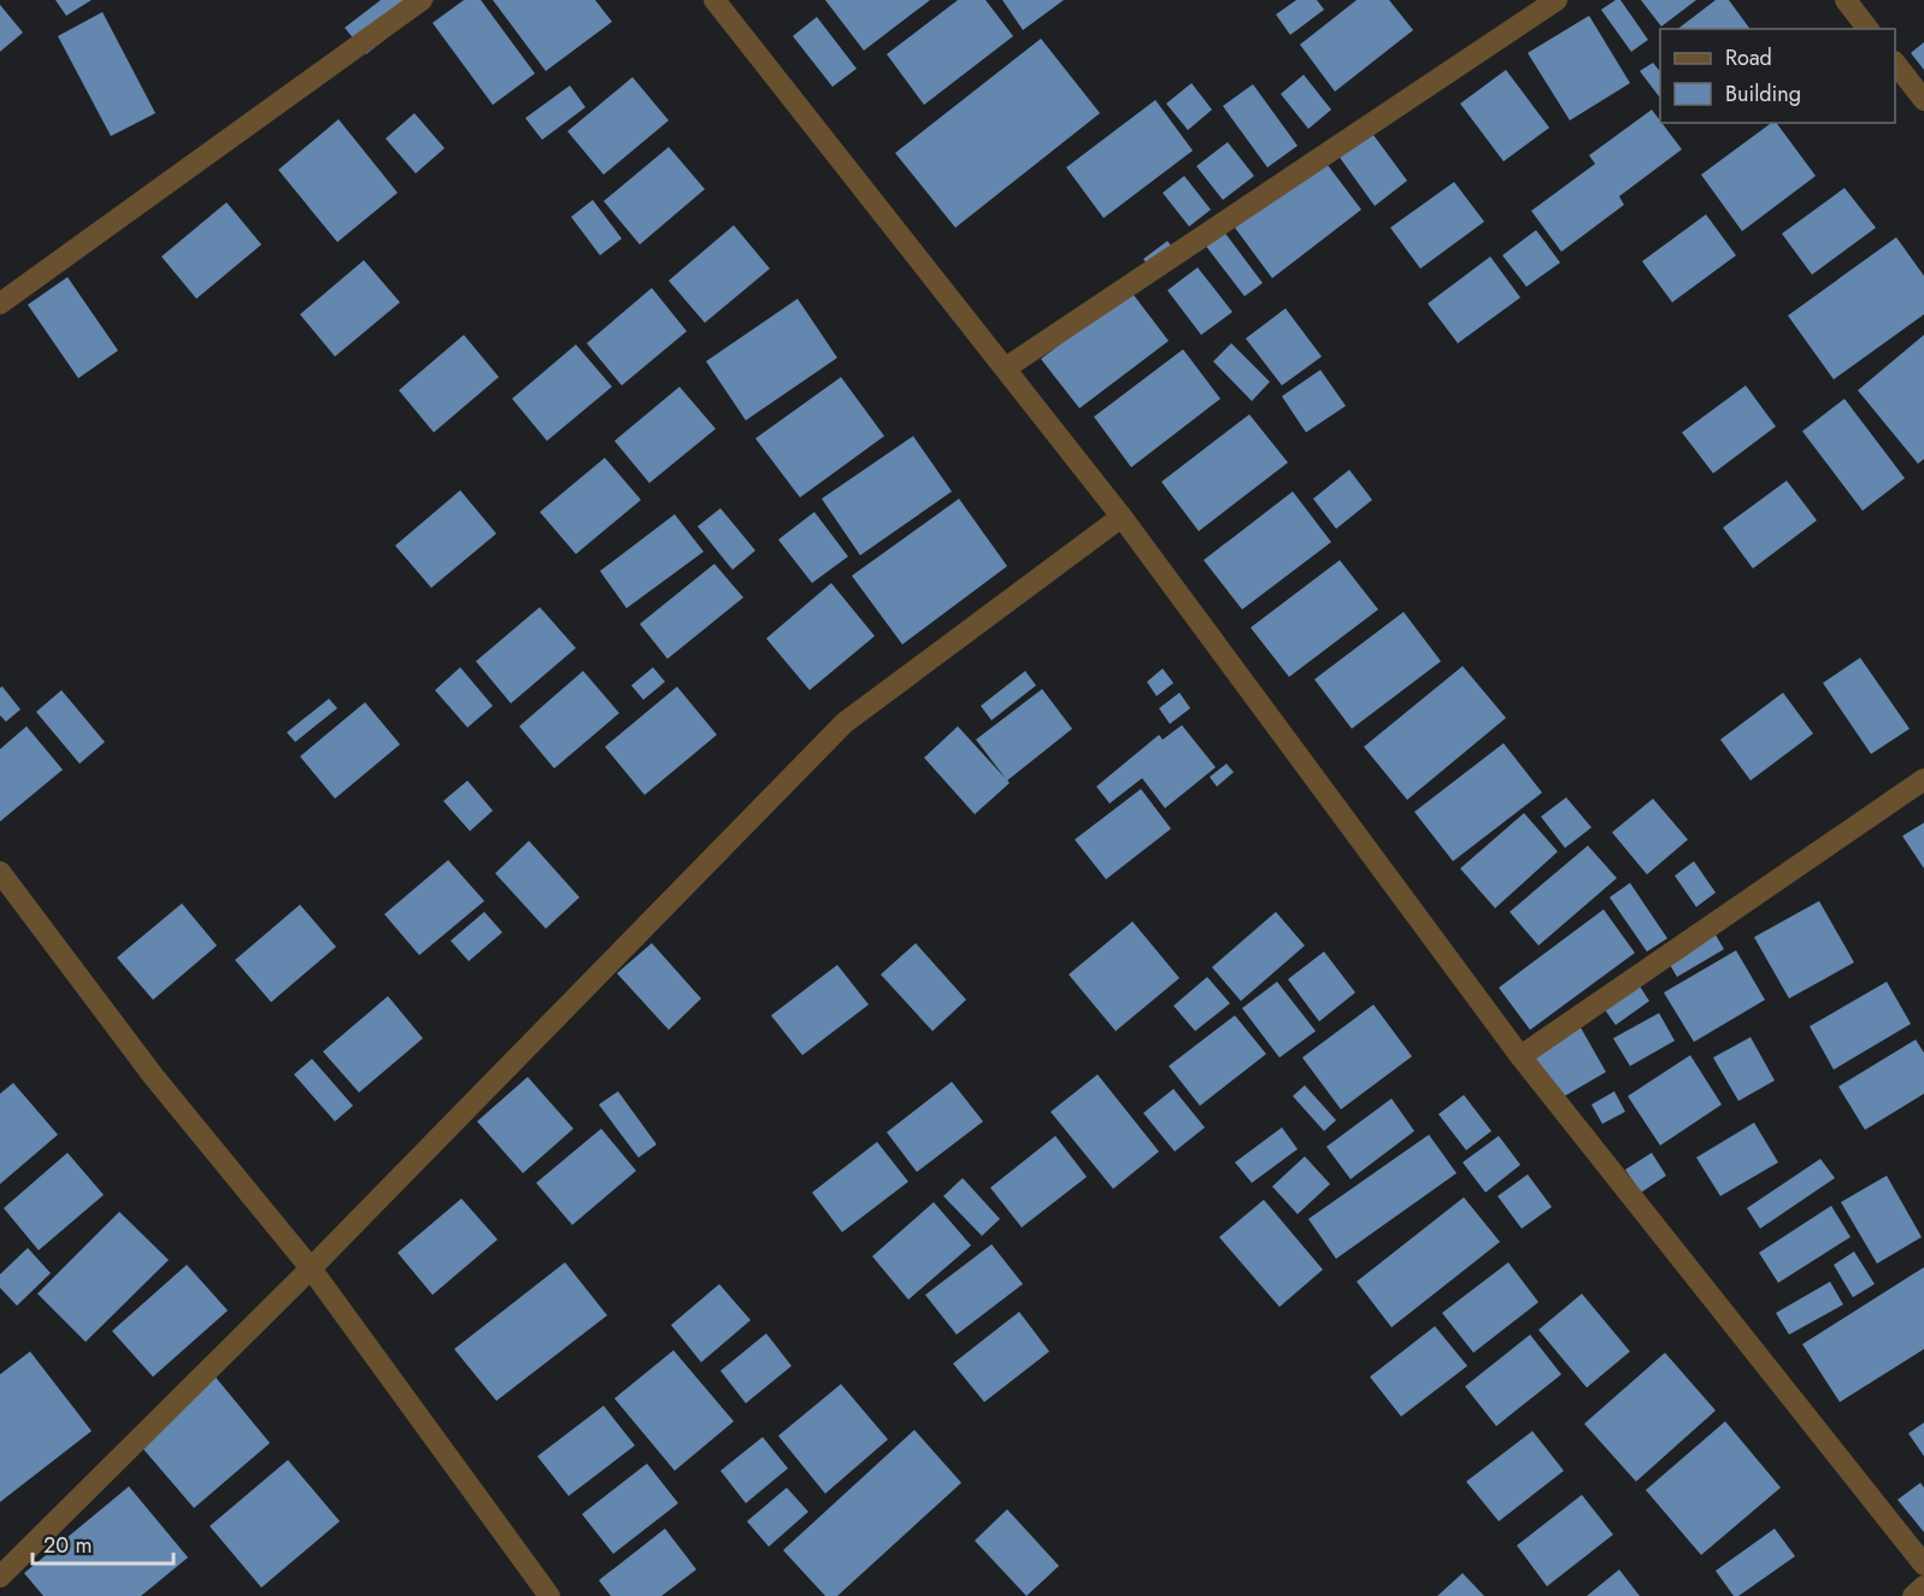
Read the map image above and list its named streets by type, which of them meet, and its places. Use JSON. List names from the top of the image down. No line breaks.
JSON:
{"legend":["Road","Building"],"scale_bar":"20 m"}
